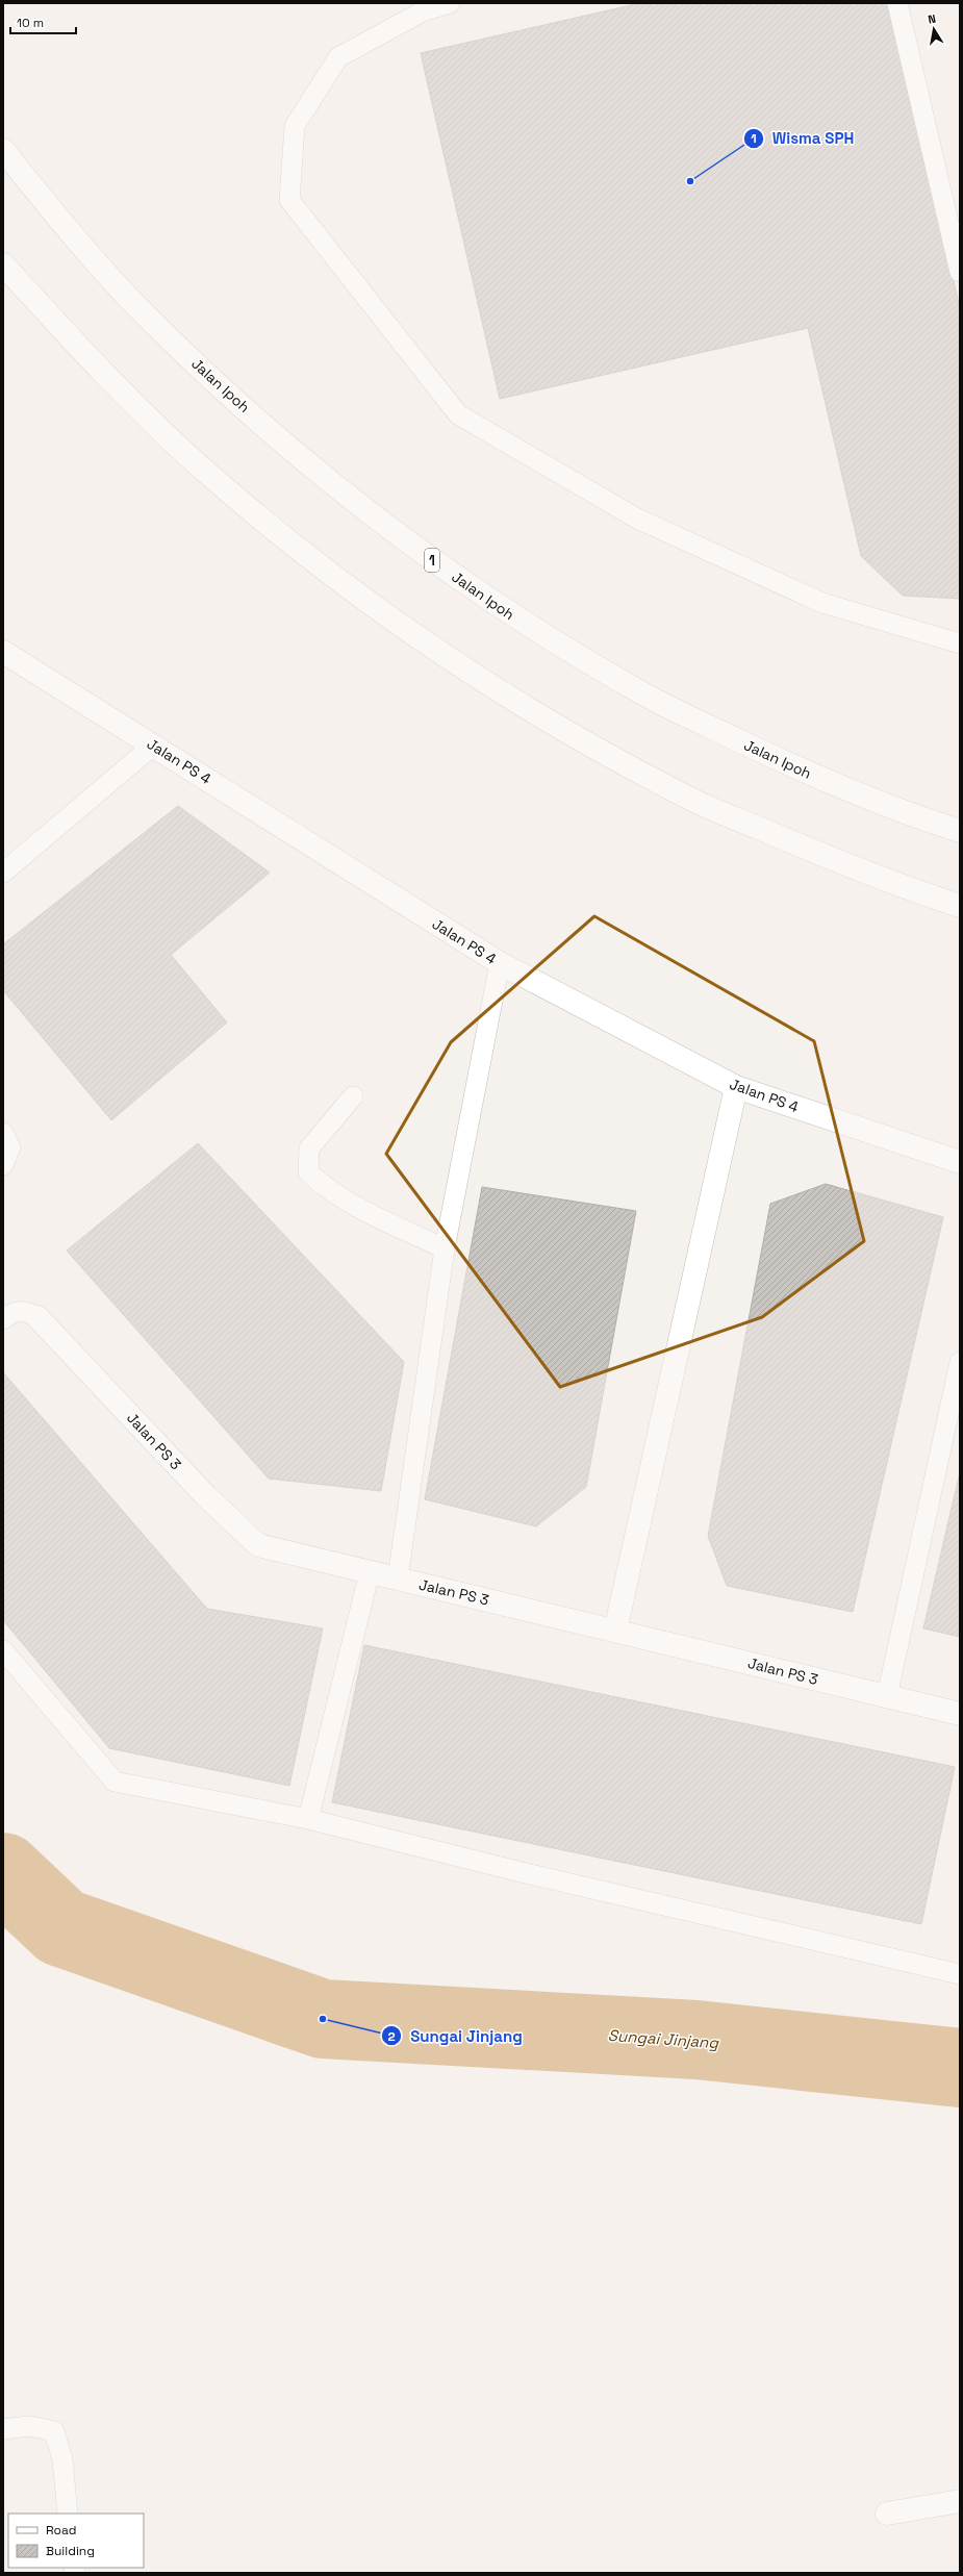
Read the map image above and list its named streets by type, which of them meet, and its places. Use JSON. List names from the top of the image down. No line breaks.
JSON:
{"streets":{"main road":["Jalan Ipoh","1","Jalan PS 4","Jalan PS 3"]},"water":["Sungai Jinjang"],"places":["Wisma SPH","Sungai Jinjang"],"legend":["Road","Building"],"scale_bar":"10 m","north":"top"}
